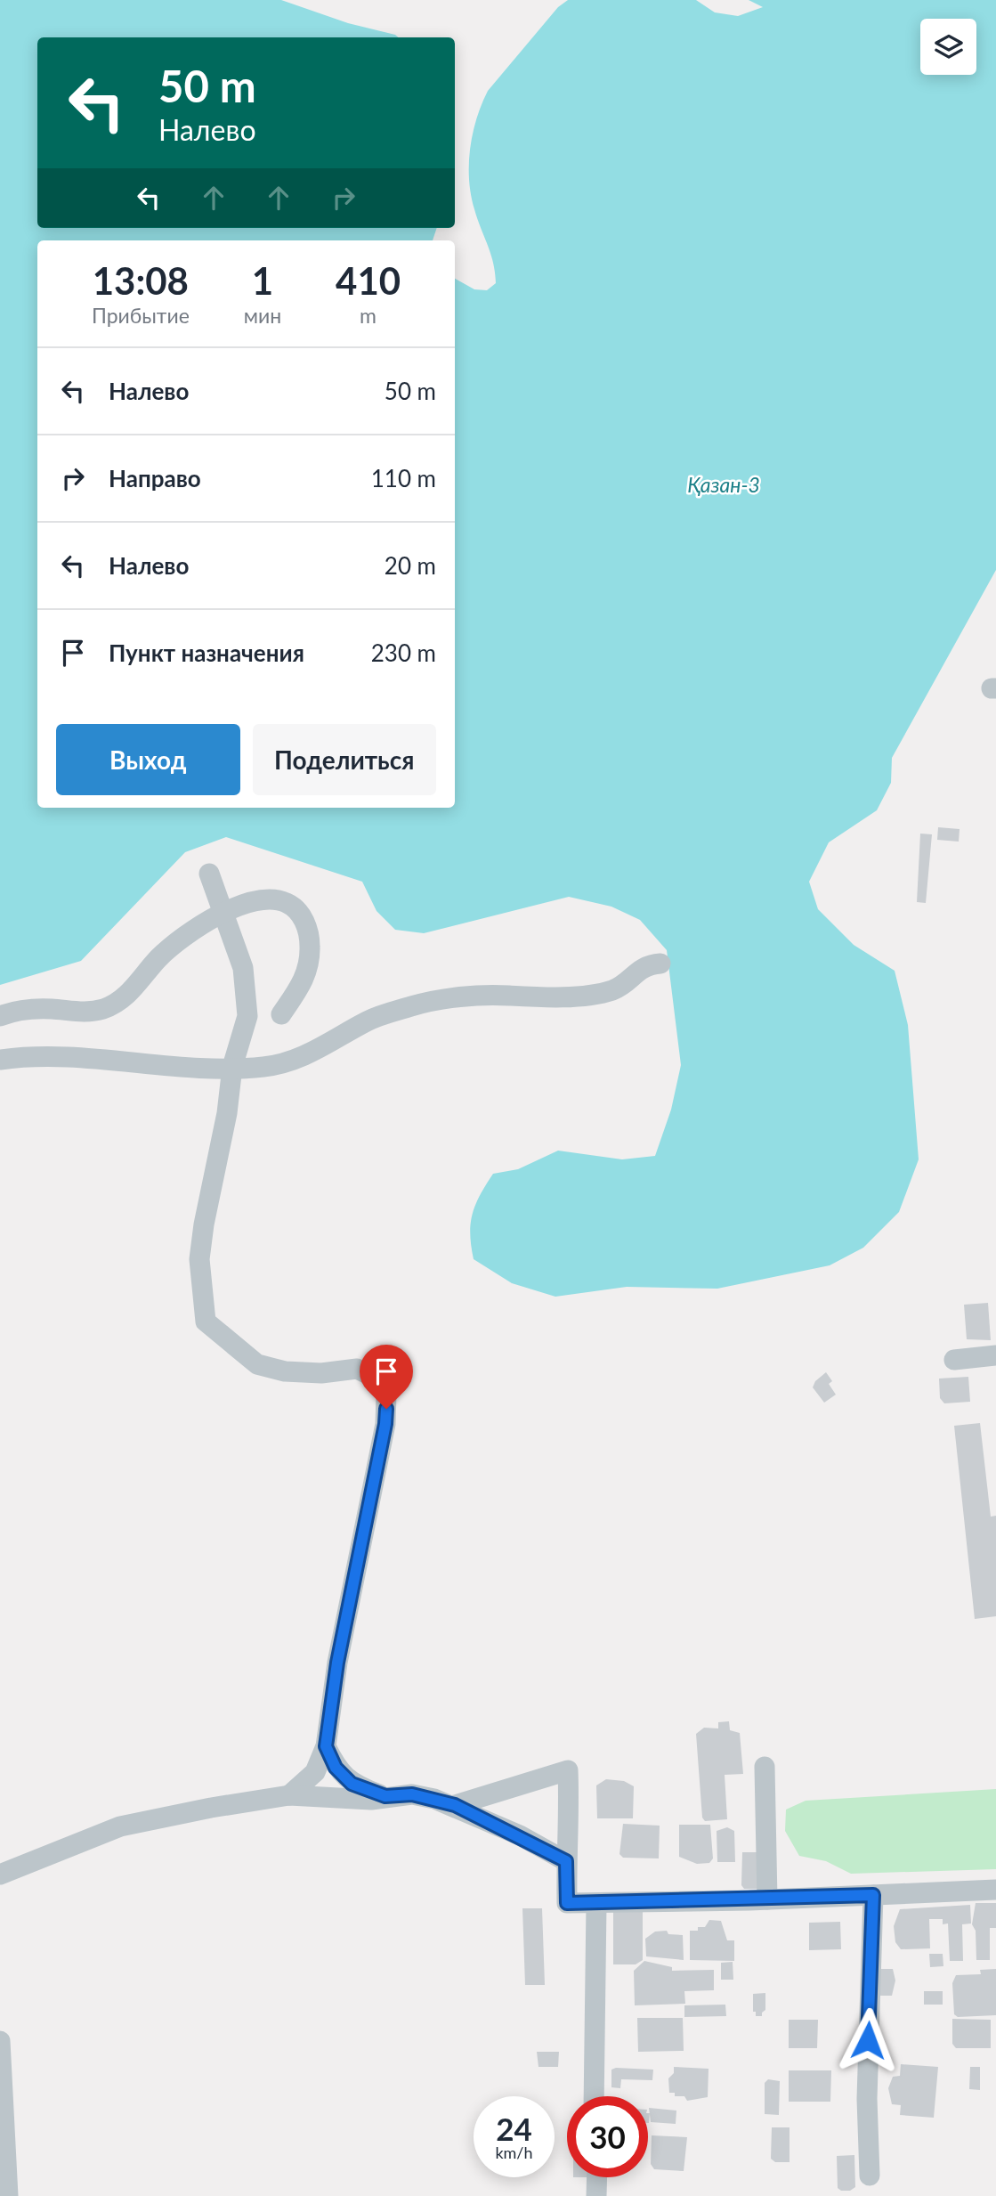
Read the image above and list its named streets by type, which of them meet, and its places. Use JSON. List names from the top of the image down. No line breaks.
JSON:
{"water":["Қазан-3"],"page":{"turn":["50 m","Налево"],"eta":["13:08","Прибытие","1","мин","410","m"],"list":[{"name":"Налево","value":"50 m"},{"name":"Направо","value":"110 m"},{"name":"Налево","value":"20 m"},{"name":"Пункт назначения","value":"230 m"}],"buttons":["Выход","Поделиться"],"speed":"24 km/h","limit":"30"}}
